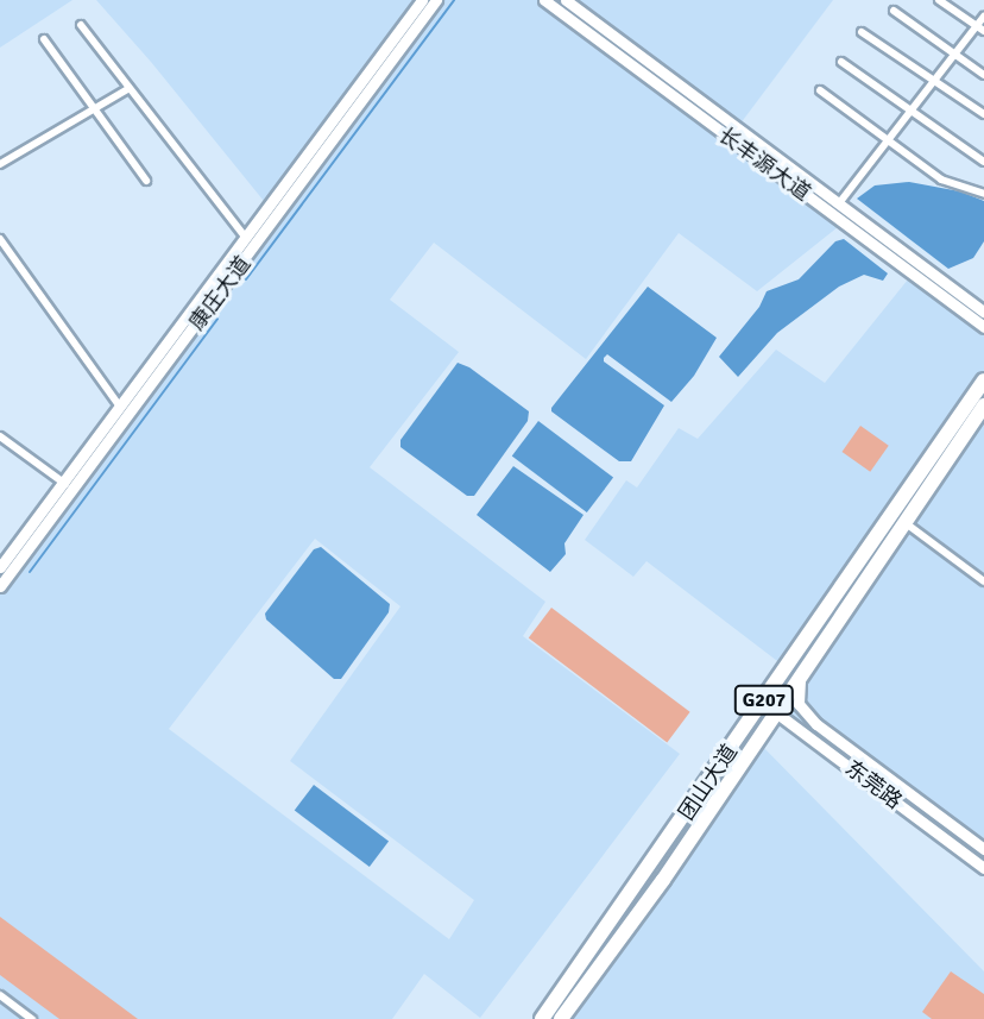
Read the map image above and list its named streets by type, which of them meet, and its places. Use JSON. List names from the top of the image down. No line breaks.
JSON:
{"streets":{"highway":["G207","团山大道"],"main road":["长丰源大道","康庄大道","东莞路"]},"crossings":[["团山大道","东莞路"]]}
